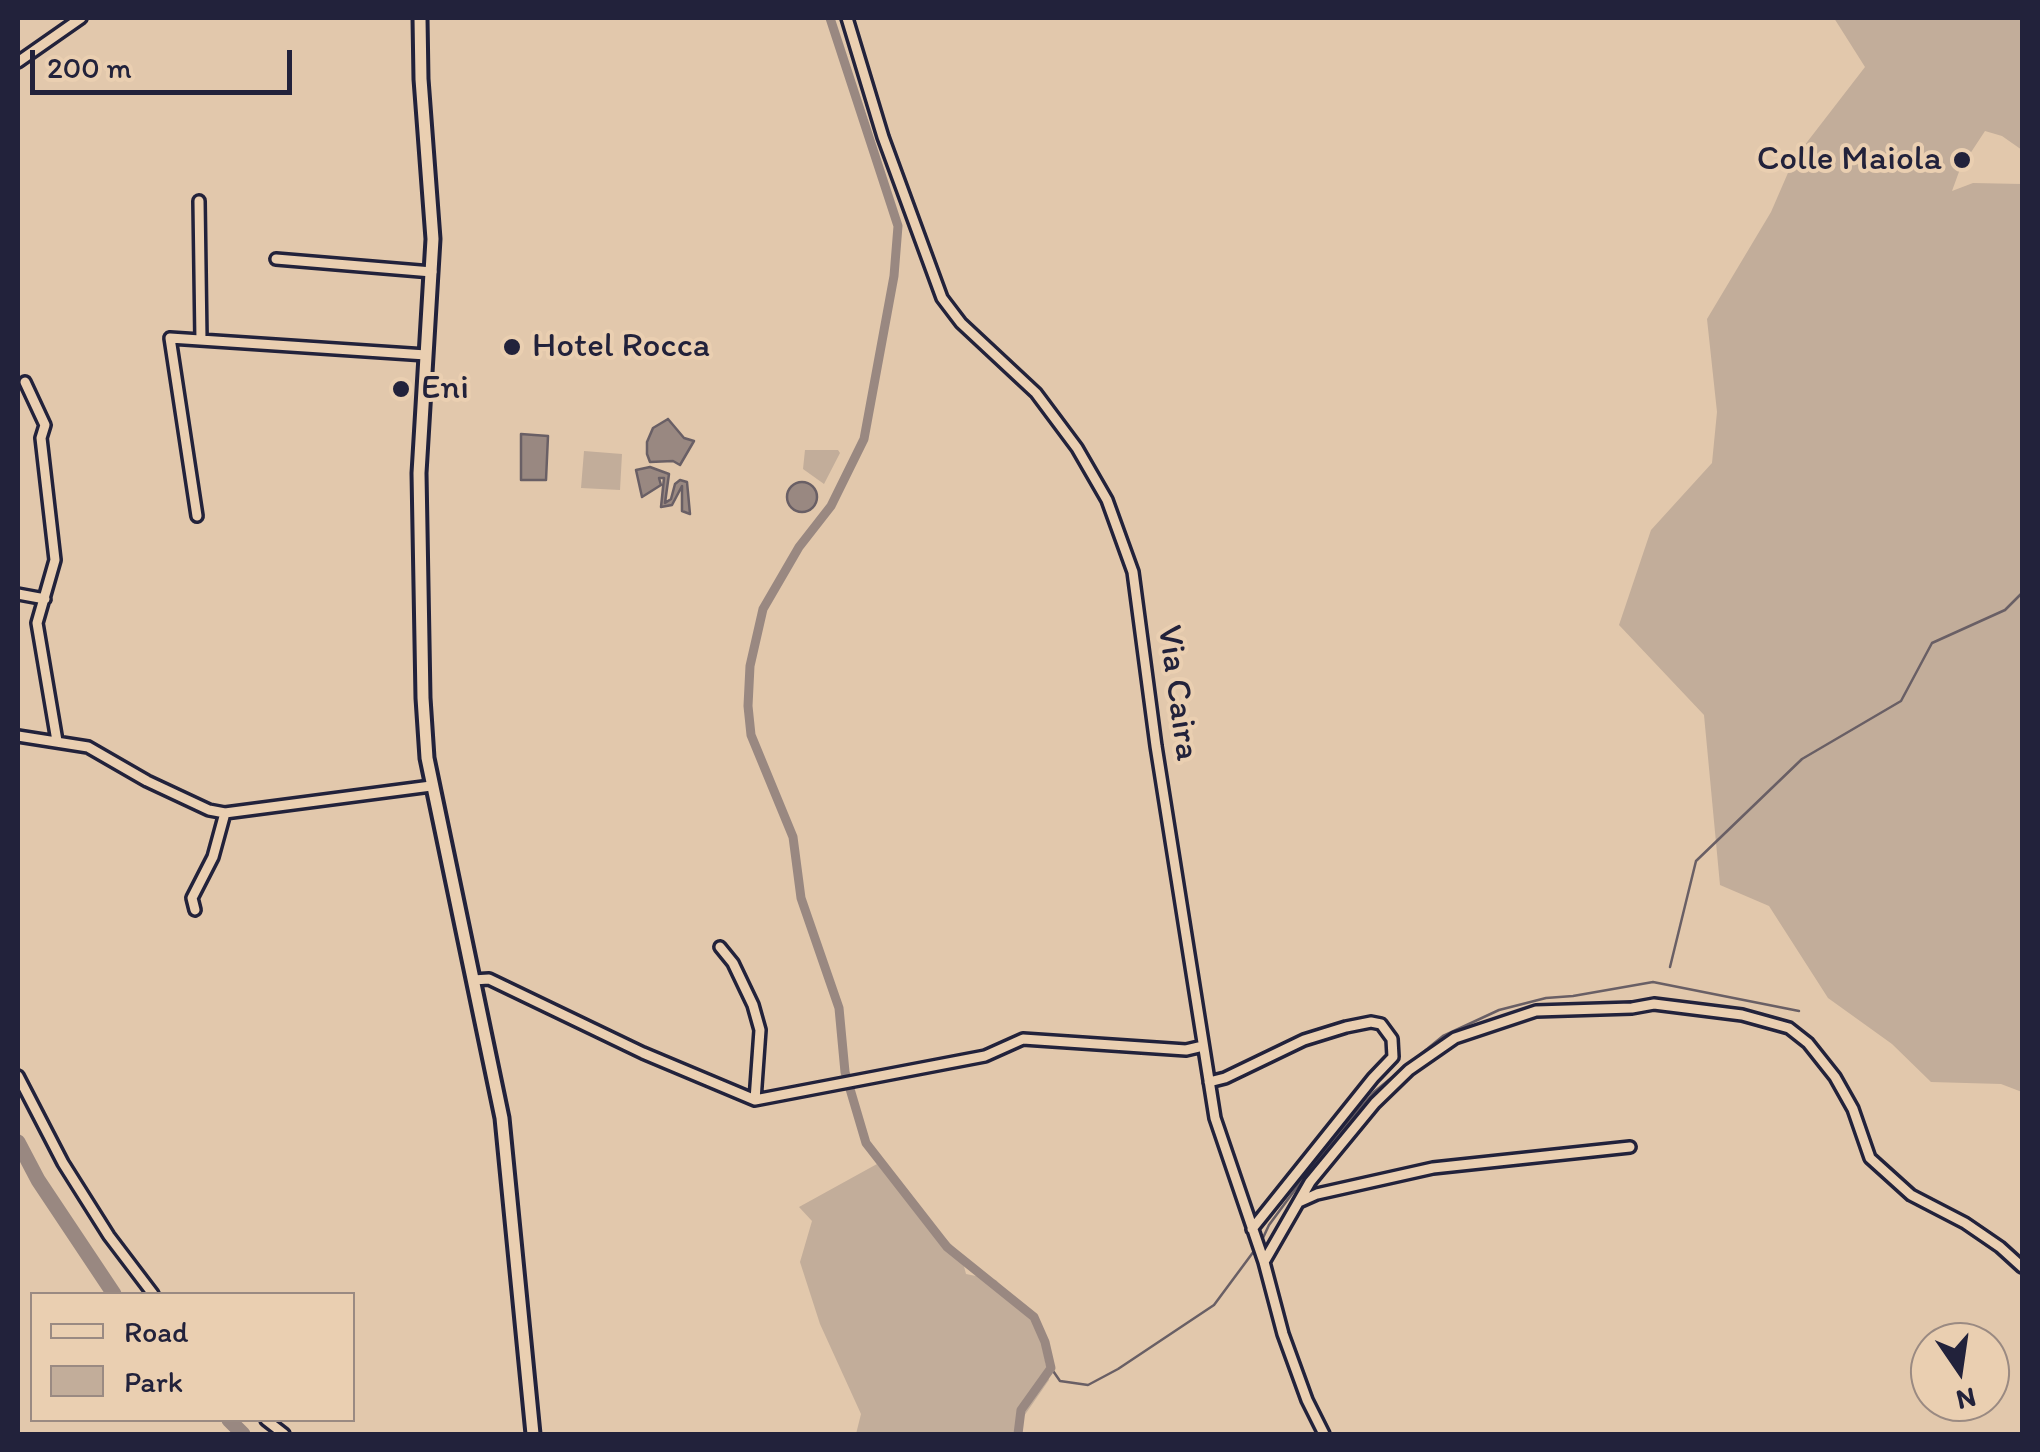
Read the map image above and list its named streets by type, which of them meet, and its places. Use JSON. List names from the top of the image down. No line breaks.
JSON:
{"streets":{"street":["Via Caira"]},"places":["Colle Maiola","Hotel Rocca","Eni"],"legend":["Road","Park"],"scale_bar":"200 m","north":"bottom"}
